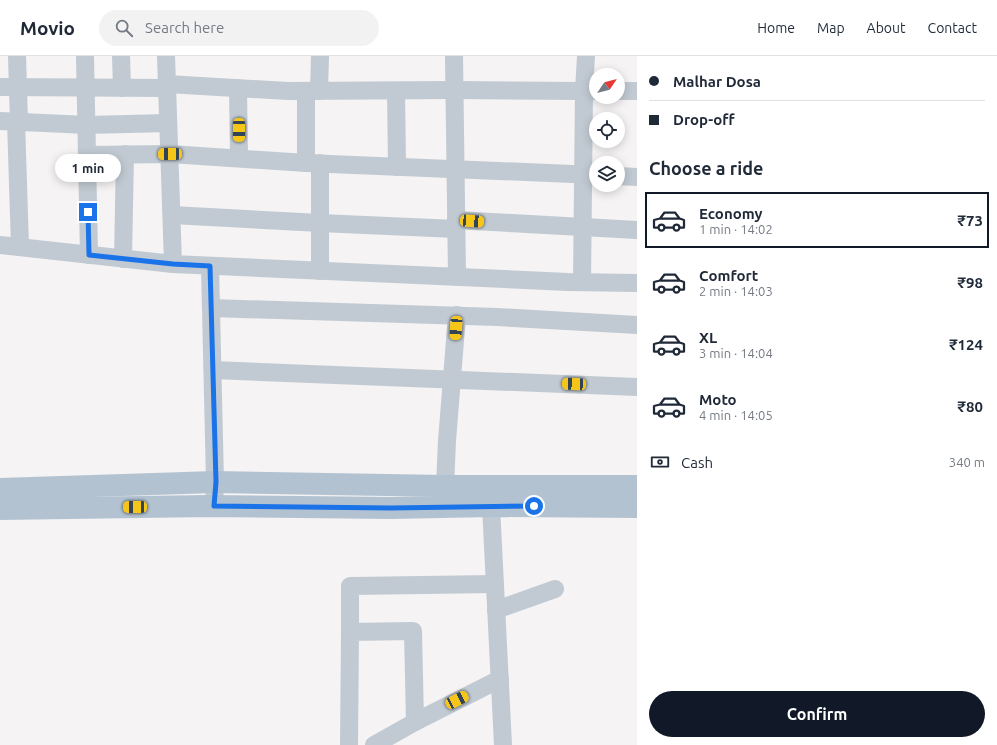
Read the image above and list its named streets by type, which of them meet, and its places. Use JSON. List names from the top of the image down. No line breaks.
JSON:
{"north":"top right","page":{"header":"Movio","search":"Search here","nav":["Home","Map","About","Contact"],"banner":["Malhar Dosa","Drop-off"],"heading":"Choose a ride","bubble":"1 min","list":[{"name":"Economy","note":"1 min · 14:02","value":"₹73"},{"name":"Comfort","note":"2 min · 14:03","value":"₹98"},{"name":"XL","note":"3 min · 14:04","value":"₹124"},{"name":"Moto","note":"4 min · 14:05","value":"₹80"}],"pay":["Cash","340 m"],"buttons":"Confirm"}}
